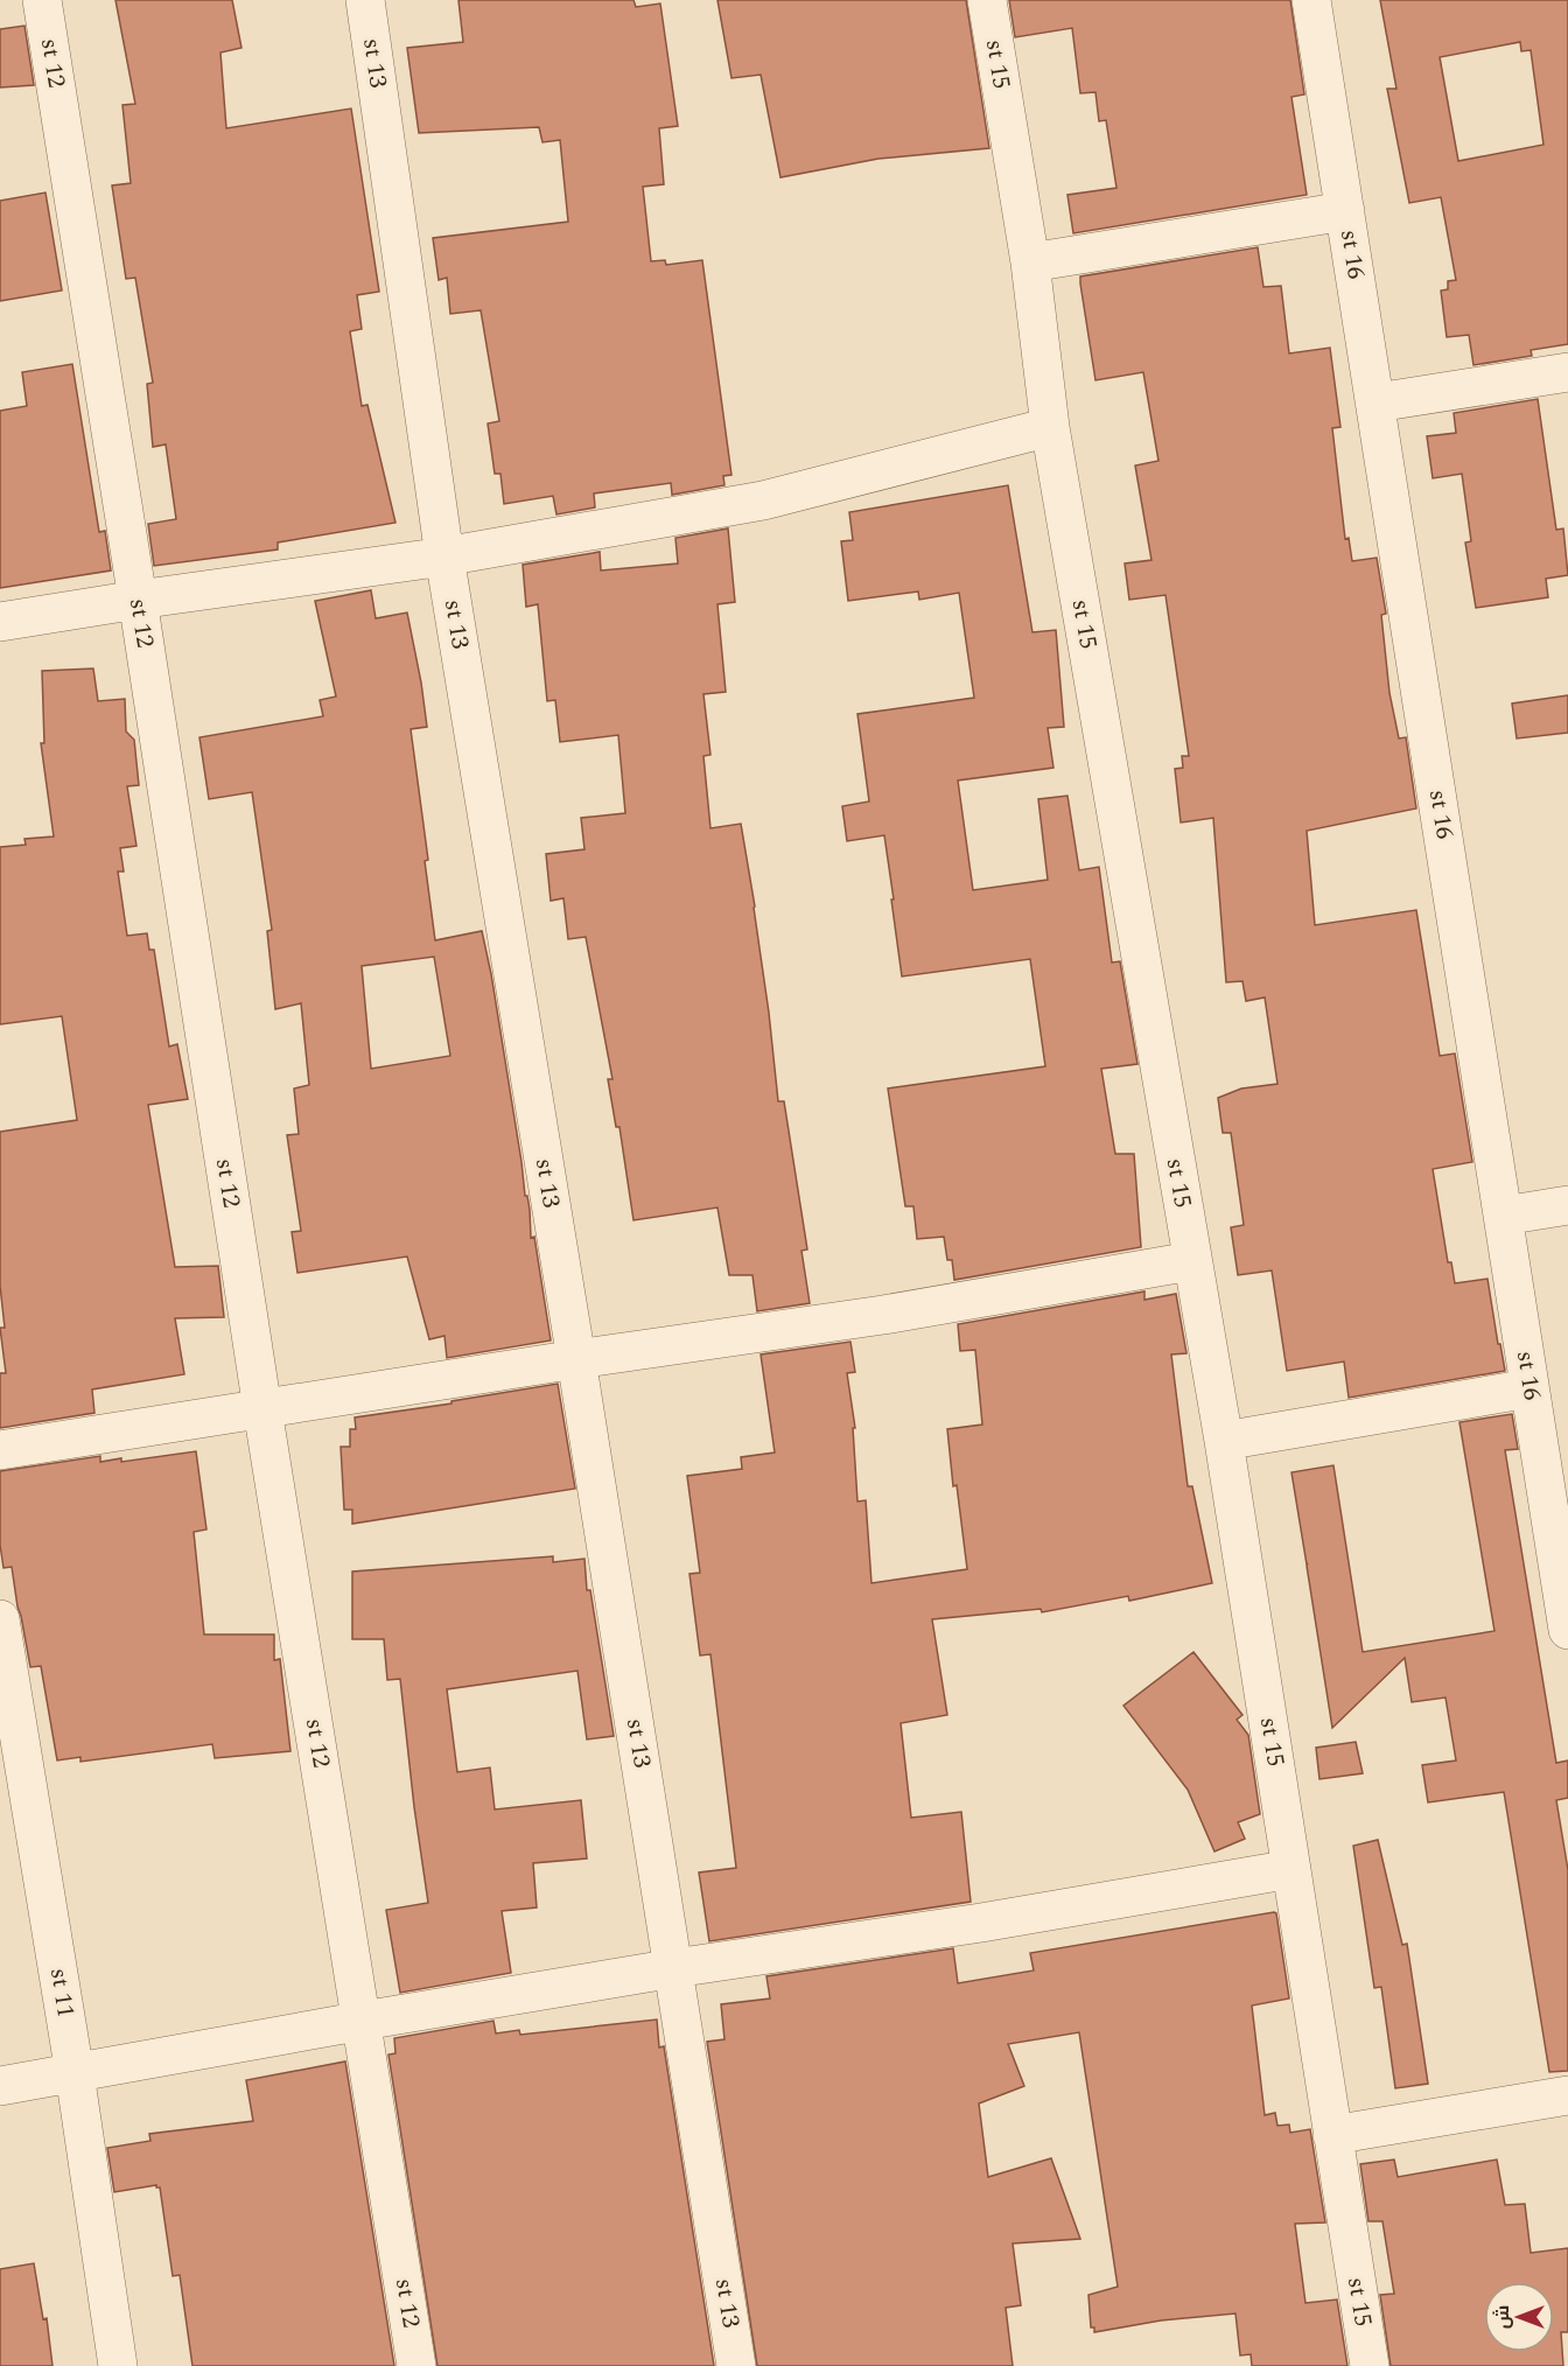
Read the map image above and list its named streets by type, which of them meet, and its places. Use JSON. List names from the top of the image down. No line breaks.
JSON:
{"streets":{"street":["st 12","st 13","st 15","st 16","st 11"]},"north":"left"}
